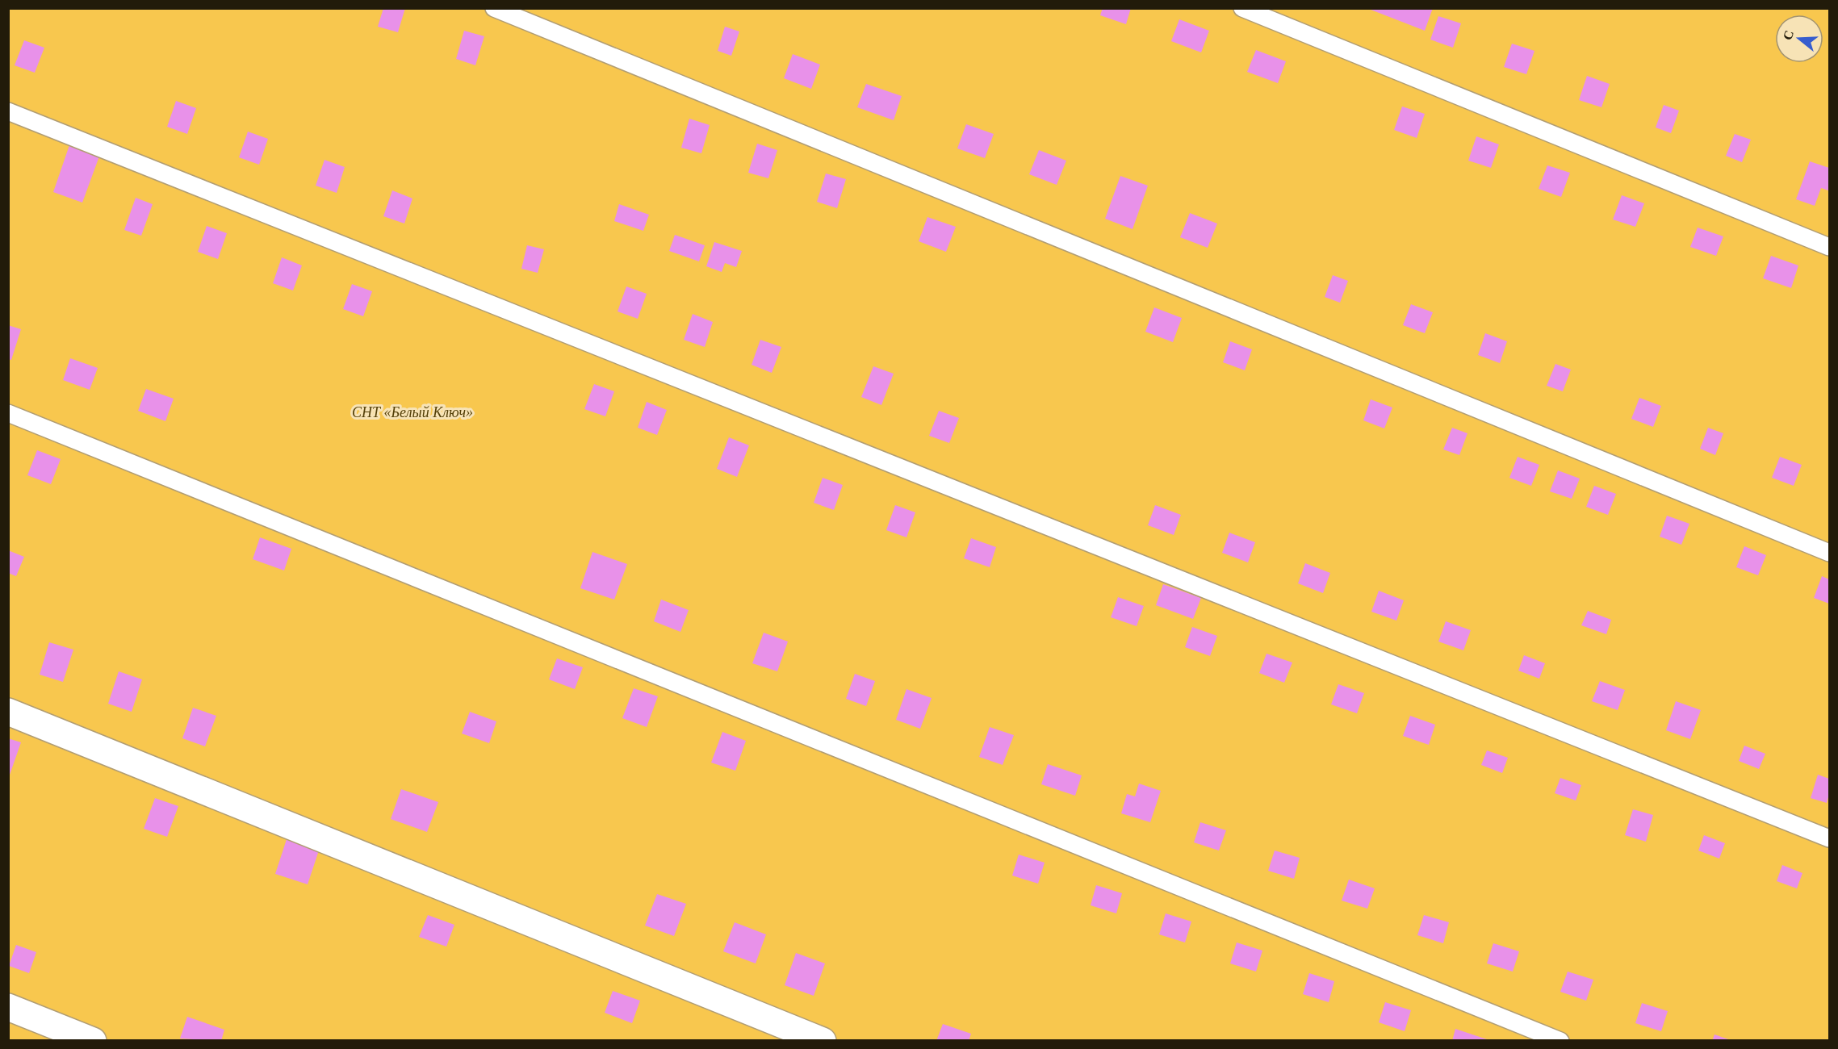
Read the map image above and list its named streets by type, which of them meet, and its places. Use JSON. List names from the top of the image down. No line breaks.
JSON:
{"parks":["СНТ «Белый Ключ»"],"north":"left"}
